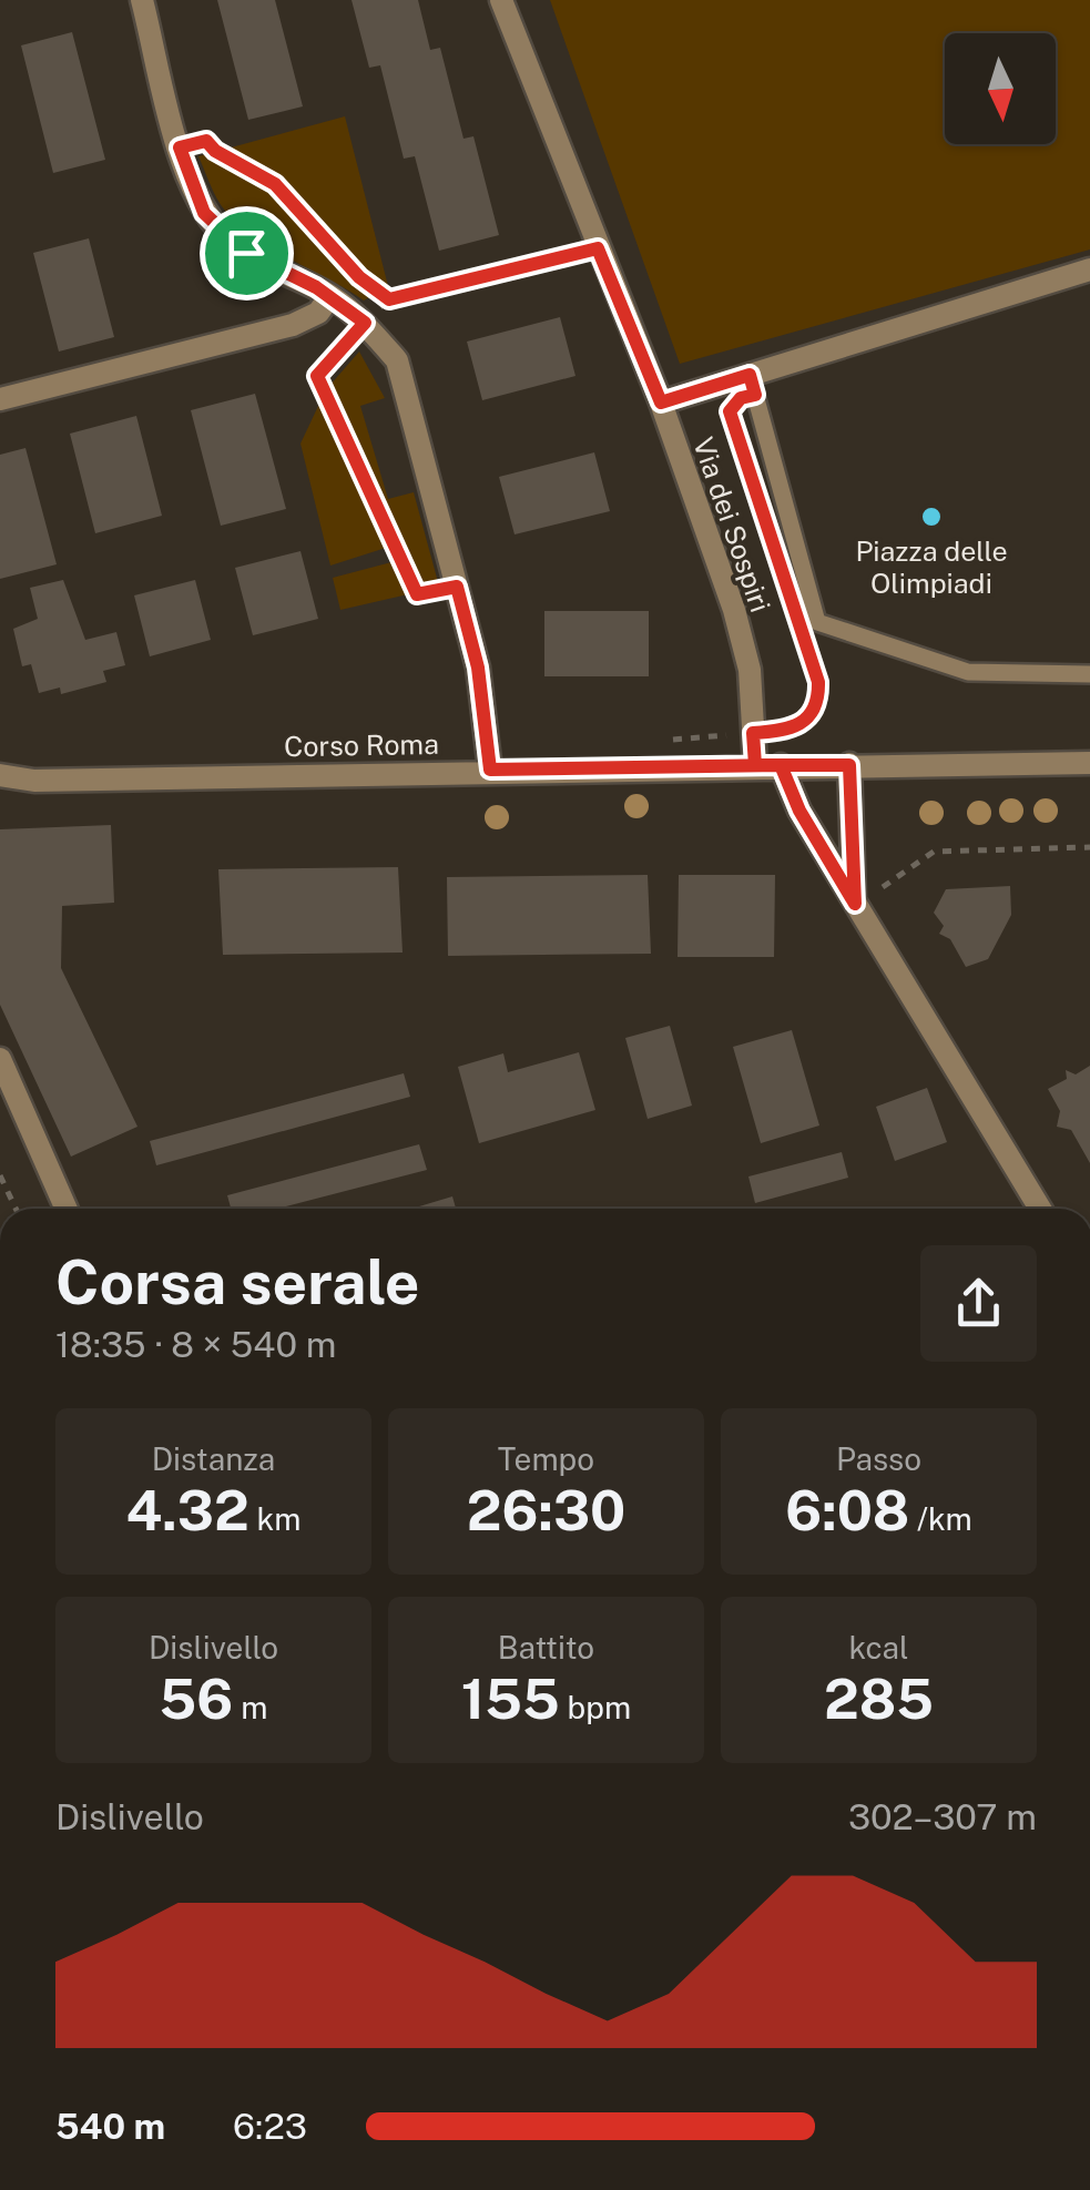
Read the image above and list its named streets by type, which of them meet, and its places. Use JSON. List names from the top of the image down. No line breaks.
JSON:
{"streets":{"street":["Via dei Sospiri","Corso Roma"]},"crossings":[["Via dei Sospiri","Corso Roma"]],"places":["Piazza delle Olimpiadi"],"north":"bottom","page":{"heading":["Corsa serale","18:35 · 8 × 540 m"],"stats":[["Distanza","4.32 km"],["Tempo","26:30"],["Passo","6:08 /km"],["Dislivello","56 m"],["Battito","155 bpm"],["kcal","285"]],"chart":["Dislivello","302–307 m"],"list":[{"name":"540 m","note":"6:23"}]}}
